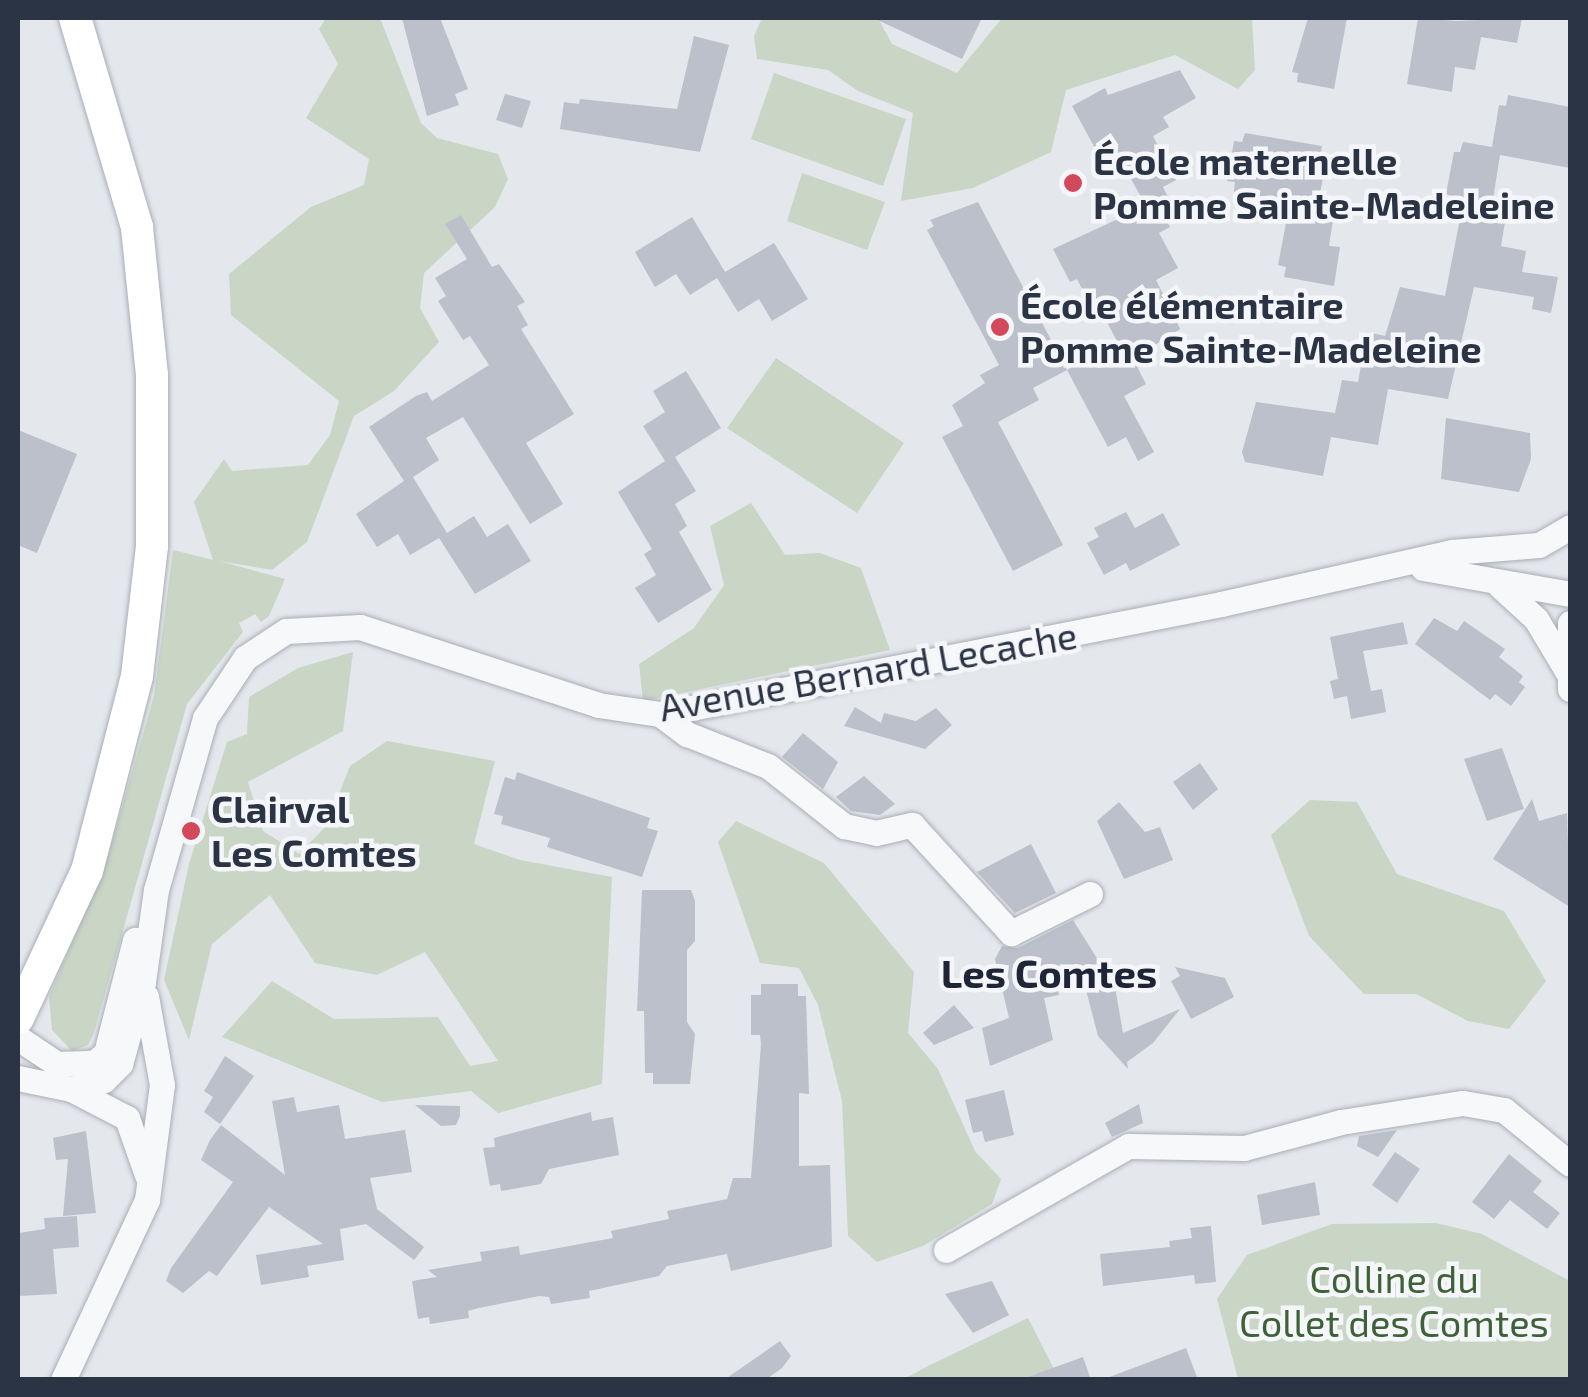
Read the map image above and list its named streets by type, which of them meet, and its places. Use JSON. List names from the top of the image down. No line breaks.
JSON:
{"streets":{"street":["Avenue Bernard Lecache"]},"districts":["Les Comtes"],"parks":["Colline du Collet des Comtes"],"places":["École maternelle Pomme Sainte-Madeleine","École élémentaire Pomme Sainte-Madeleine","Clairval Les Comtes"]}
